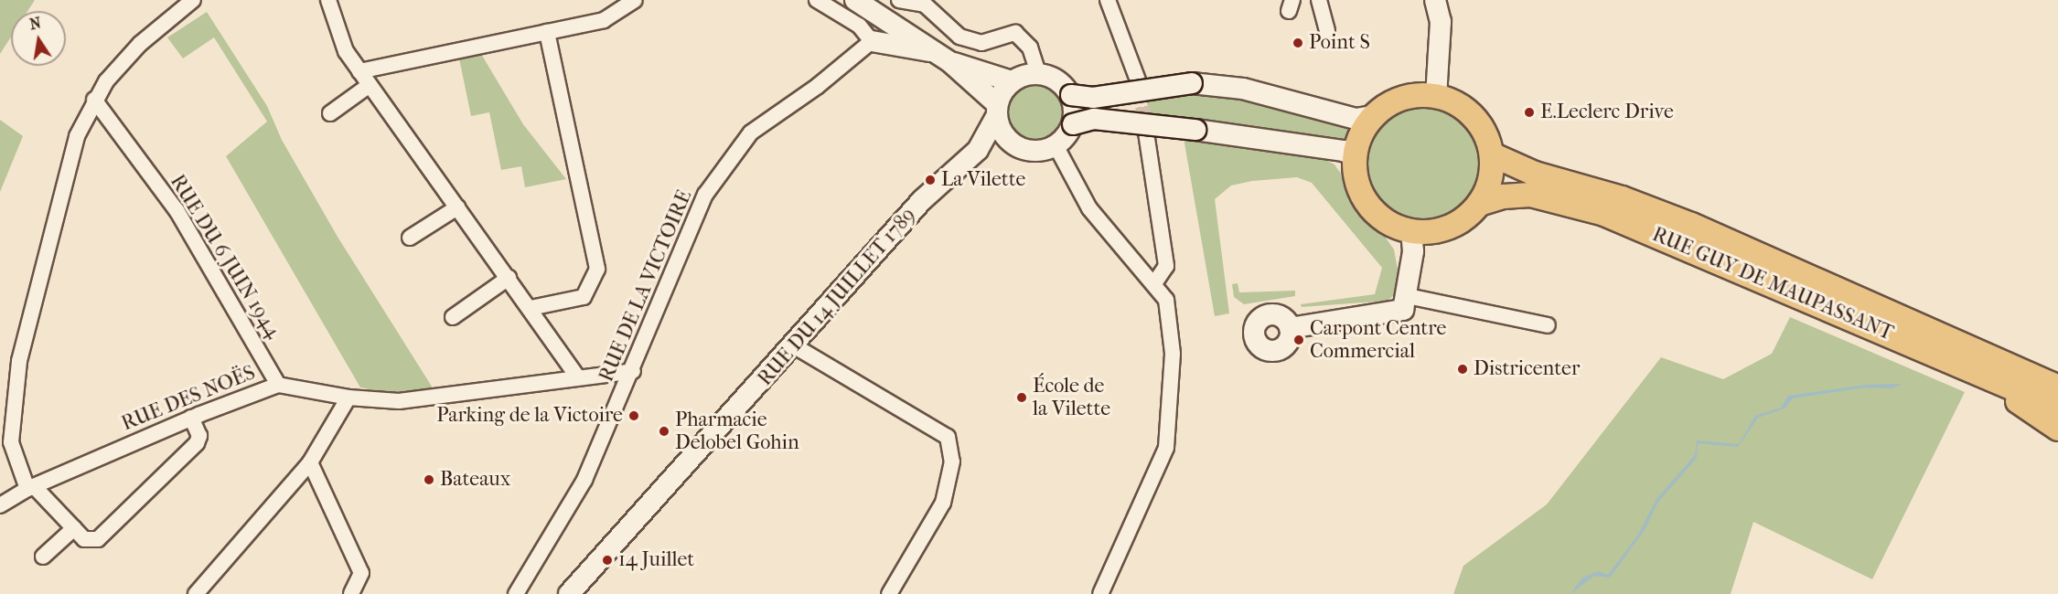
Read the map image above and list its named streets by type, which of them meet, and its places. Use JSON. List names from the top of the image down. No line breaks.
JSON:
{"streets":{"main road":["RUE GUY DE MAUPASSANT","RUE DU 14 JUILLET 1789"],"street":["RUE DU 6 JUIN 1944","RUE DE LA VICTOIRE","RUE DES NOËS"]},"crossings":[["RUE DU 6 JUIN 1944","RUE DES NOËS"],["RUE DE LA VICTOIRE","RUE DES NOËS"]],"places":["Point S","E.Leclerc Drive","La Vilette","Carpont Centre Commercial","Districenter","École de la Vilette","Parking de la Victoire","Pharmacie Delobel Gohin","Bateaux","14 Juillet"],"north":"top"}
